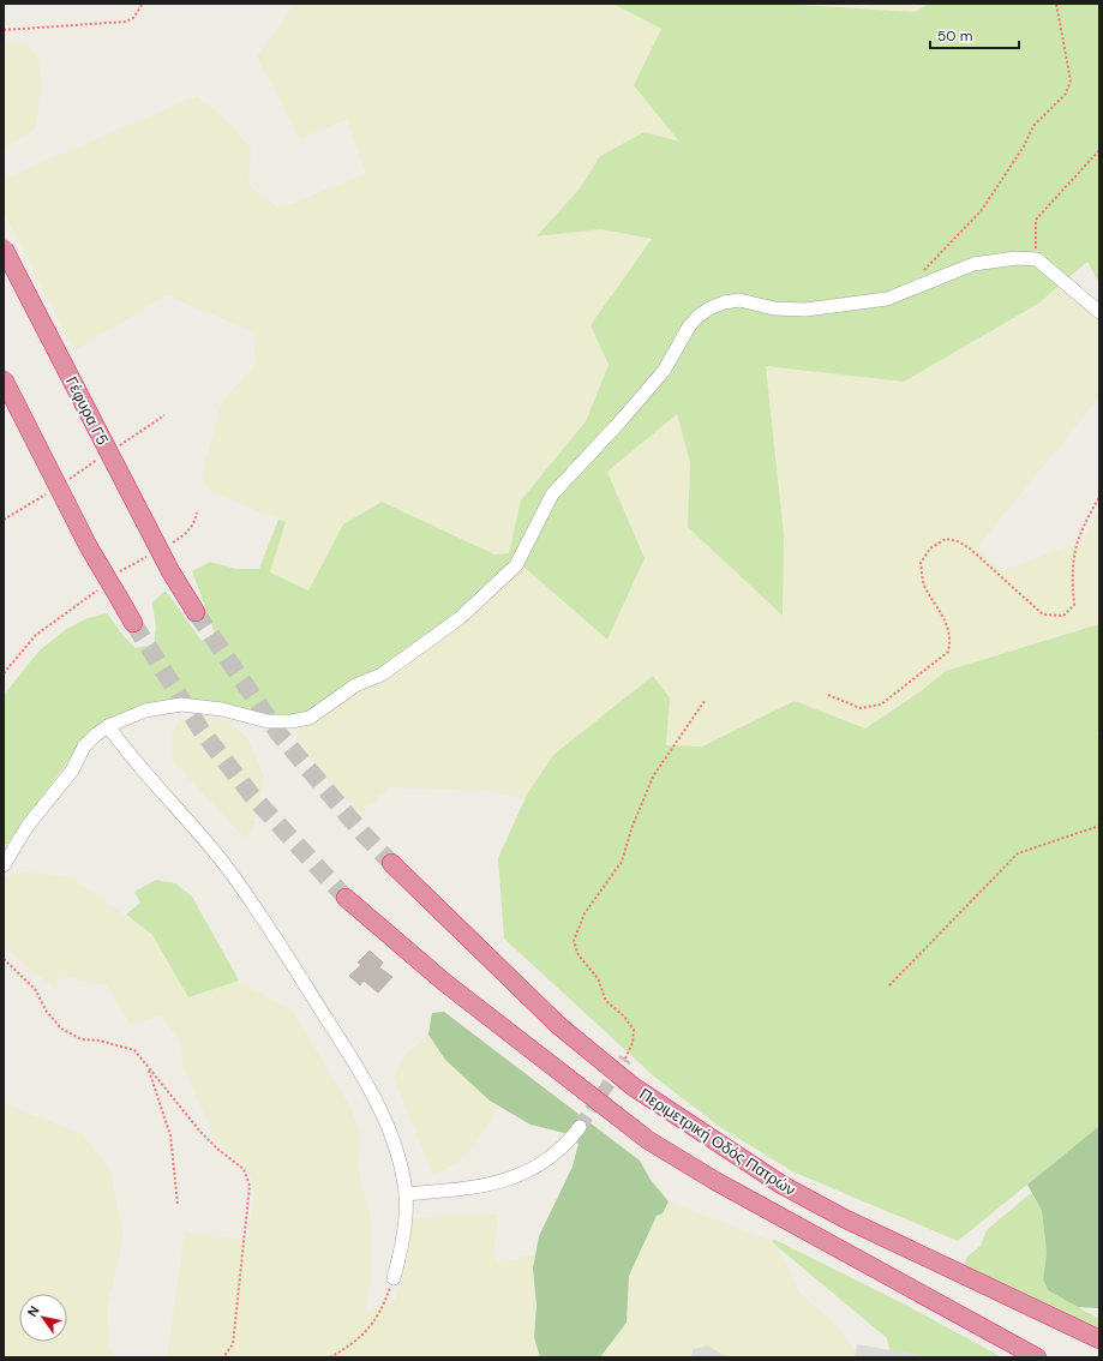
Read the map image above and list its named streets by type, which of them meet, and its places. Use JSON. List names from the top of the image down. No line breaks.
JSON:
{"streets":{"highway":["Γέφυρα Γ5","Περιμετρική Οδός Πατρών"]},"scale_bar":"50 m","north":"top left"}
